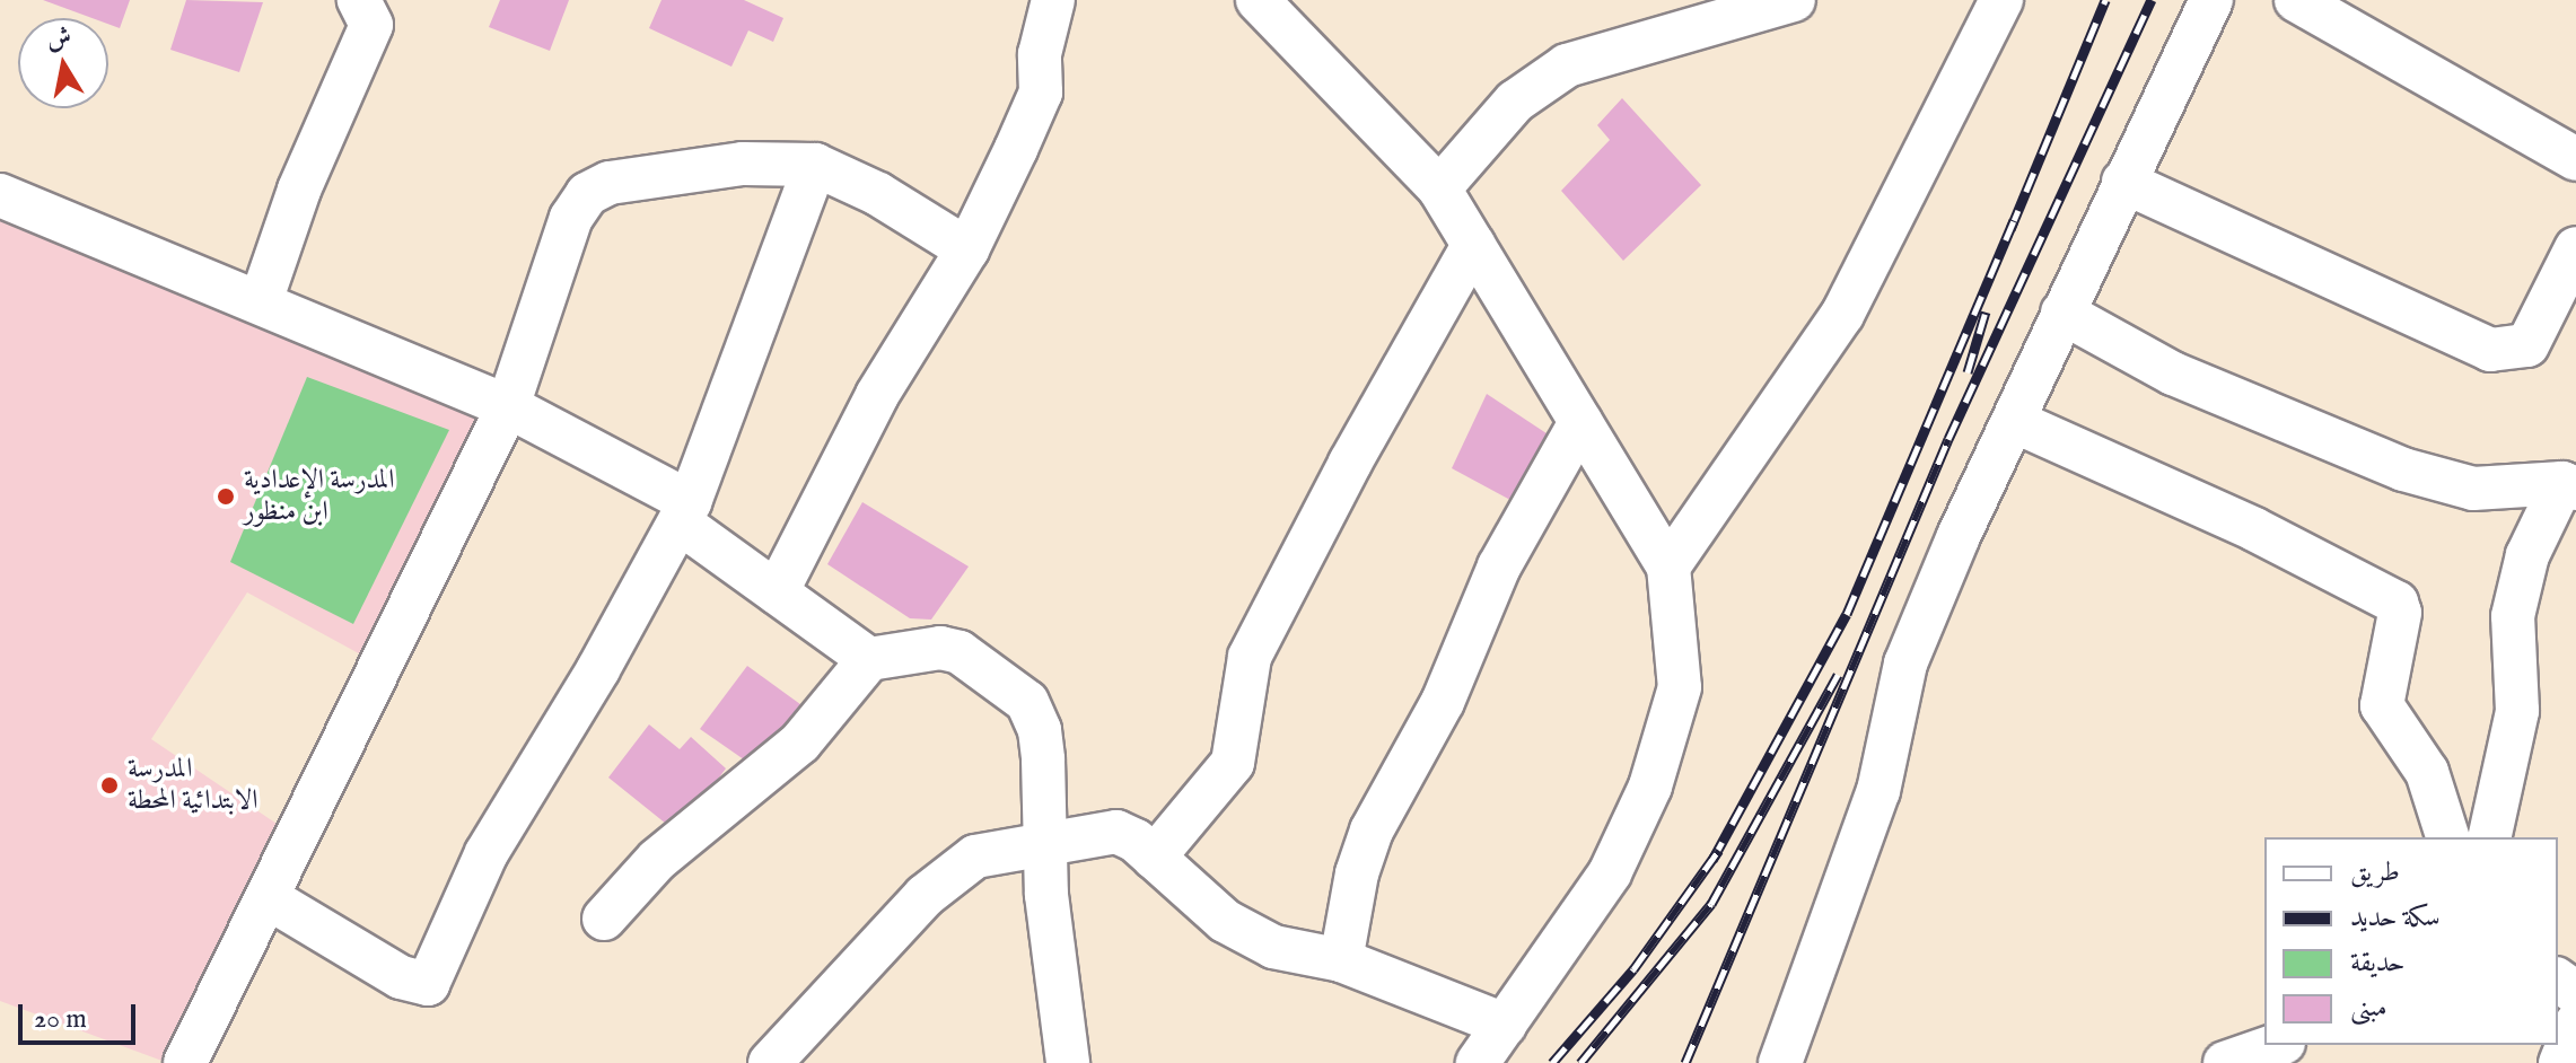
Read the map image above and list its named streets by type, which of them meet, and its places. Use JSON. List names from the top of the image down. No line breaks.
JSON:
{"places":["المدرسة الإعدادية ابن منظور","المدرسة الابتدائية المحطة"],"legend":["طريق","سكة حديد","حديقة","مبنى"],"scale_bar":"20 m","north":"top"}
